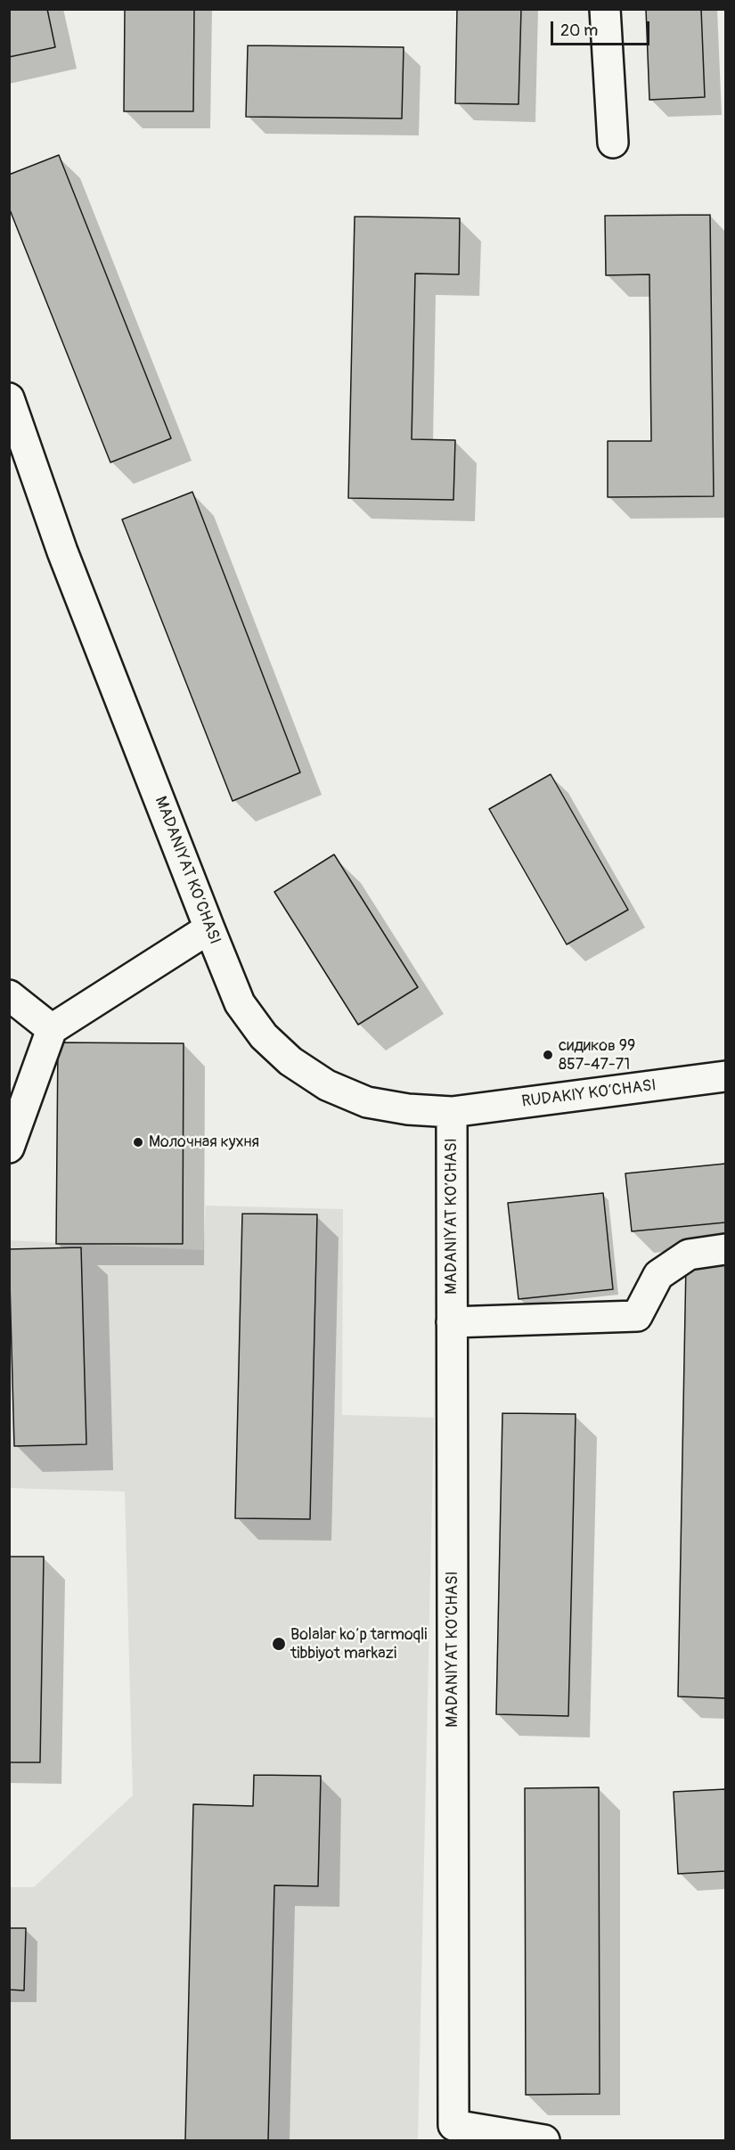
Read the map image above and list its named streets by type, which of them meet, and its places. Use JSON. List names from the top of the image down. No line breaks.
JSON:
{"streets":{"street":["MADANIYAT KO‘CHASI","RUDAKIY KO‘CHASI"]},"crossings":[["MADANIYAT KO‘CHASI","RUDAKIY KO‘CHASI"]],"places":["сидиков 99 857-47-71","Молочная кухня","Bolalar ko‘p tarmoqli tibbiyot markazi"],"scale_bar":"20 m"}
